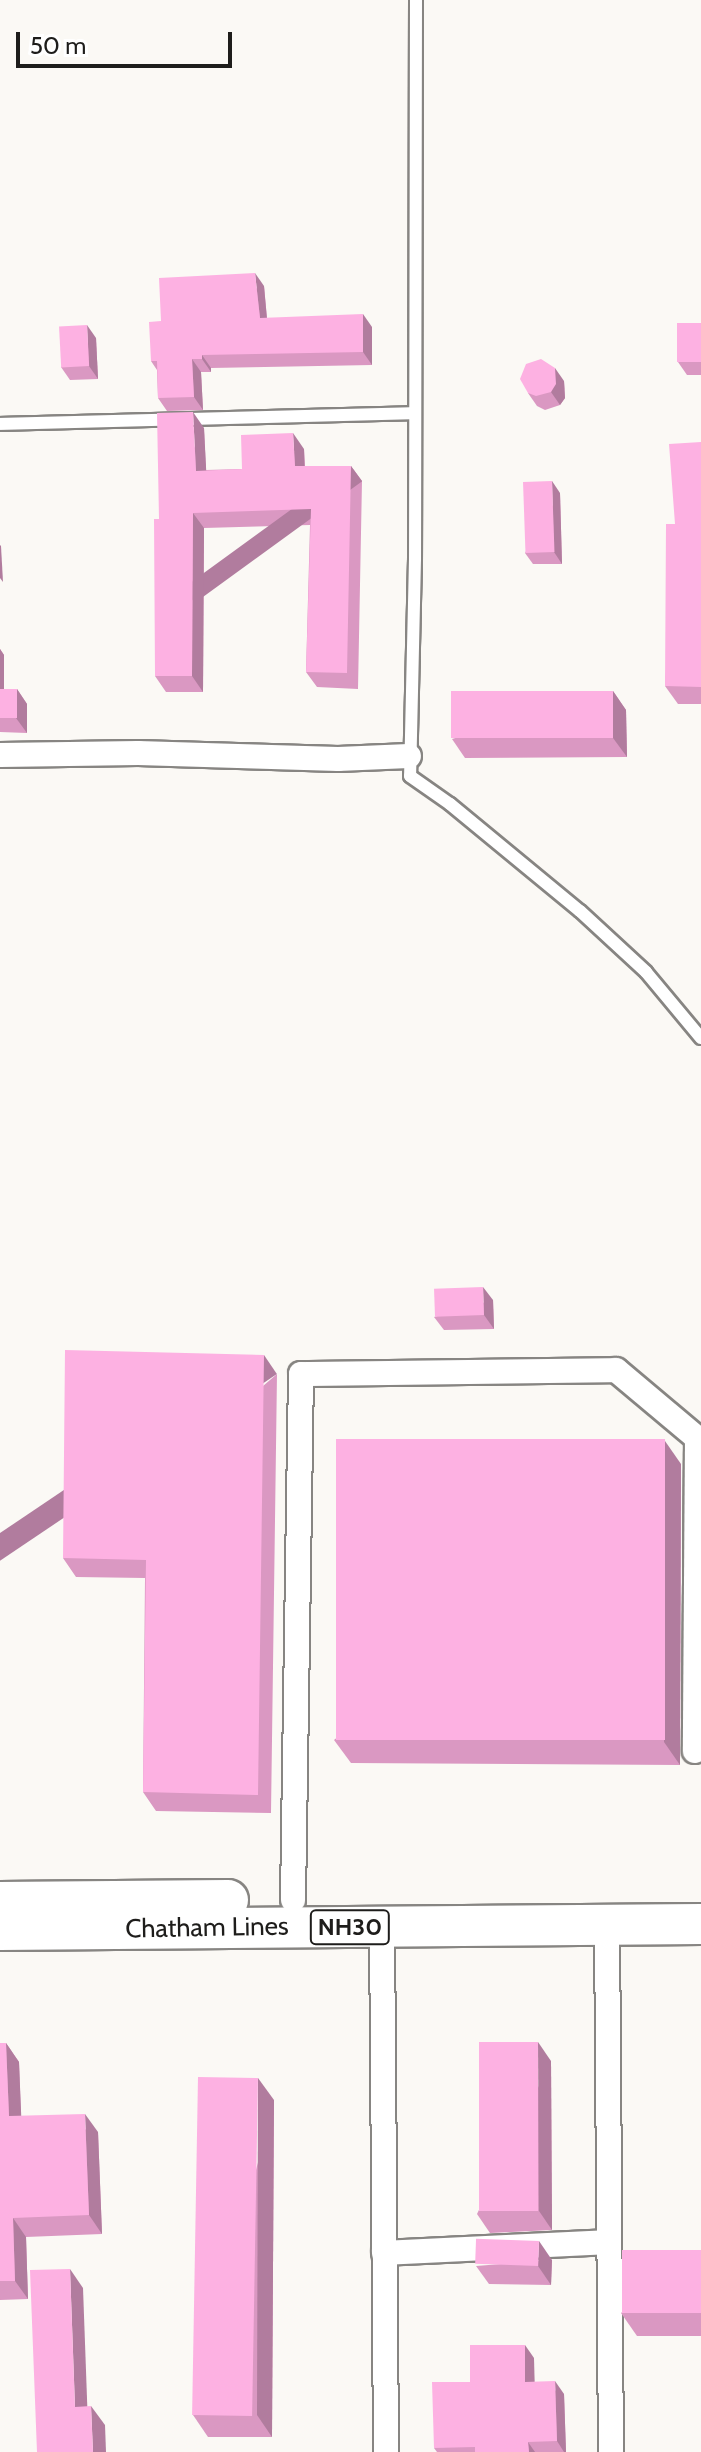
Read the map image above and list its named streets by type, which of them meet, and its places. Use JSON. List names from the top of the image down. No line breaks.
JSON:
{"streets":{"highway":["NH30","Chatham Lines"]},"scale_bar":"50 m"}
